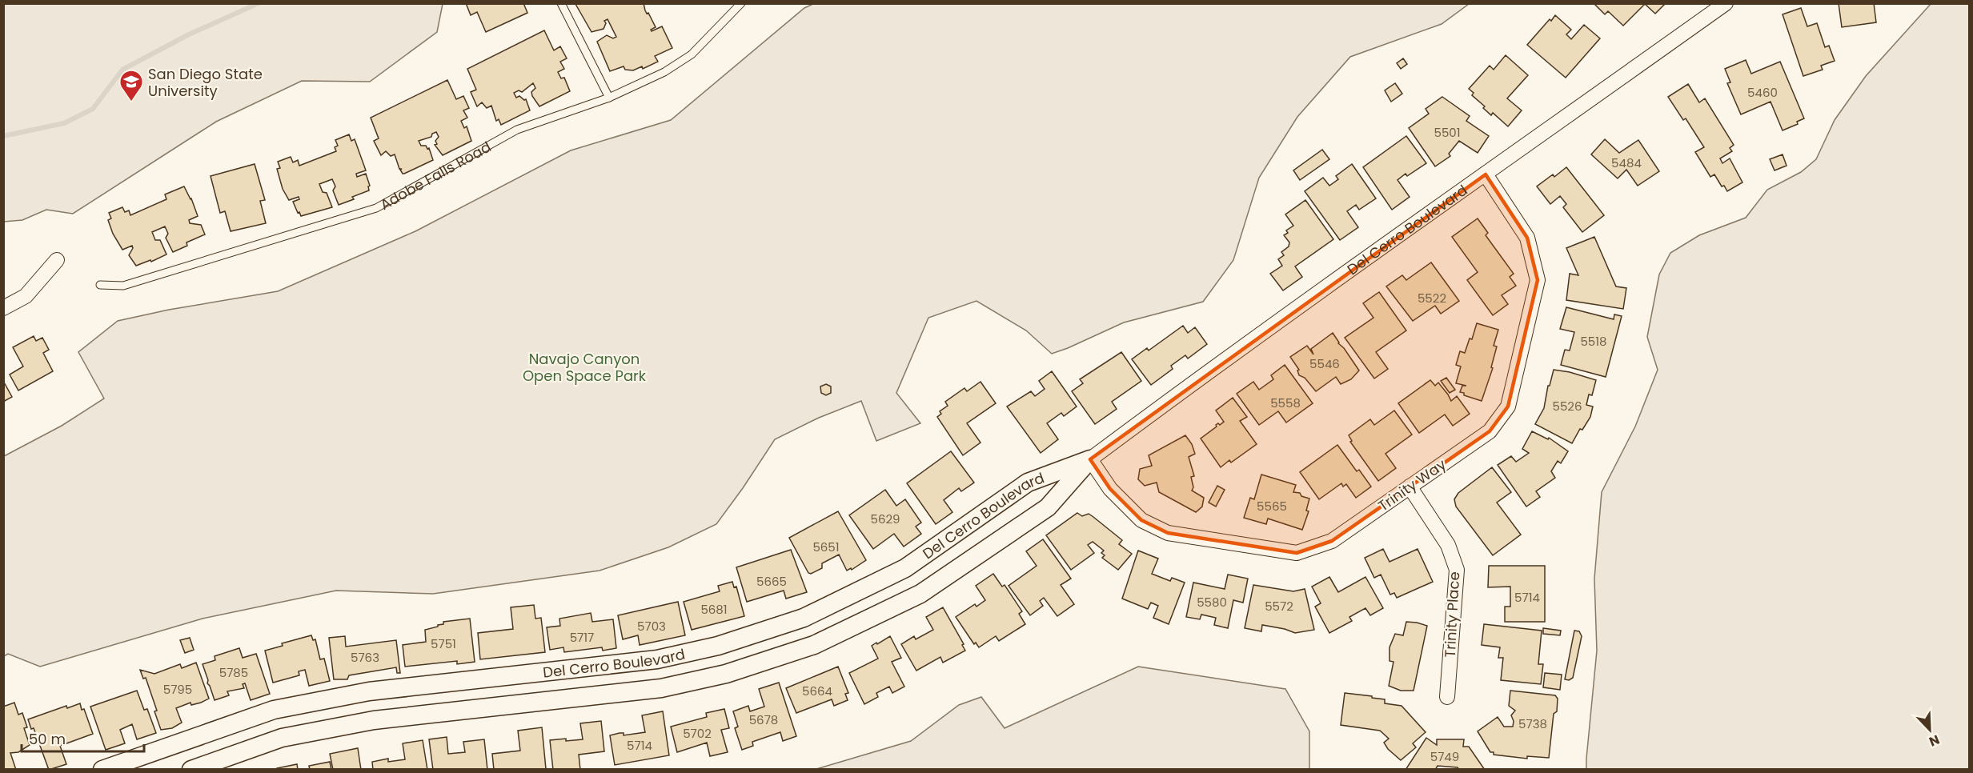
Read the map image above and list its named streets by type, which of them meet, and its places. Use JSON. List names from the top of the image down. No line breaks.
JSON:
{"streets":{"street":["Del Cerro Boulevard","Trinity Way","Trinity Place"],"lane":["Adobe Falls Road"]},"crossings":[["Del Cerro Boulevard","Trinity Way"],["Trinity Way","Trinity Place"]],"parks":["Navajo Canyon Open Space Park"],"places":{"school or university":["San Diego State University"]},"house_numbers":["5460","5501","5484","5522","5518","5546","5558","5526","5565","5629","5651","5665","5714","5580","5572","5681","5703","5717","5751","5763","5785","5795","5664","5678","5738","5702","5714","5749"],"scale_bar":"50 m","north":"bottom right"}
